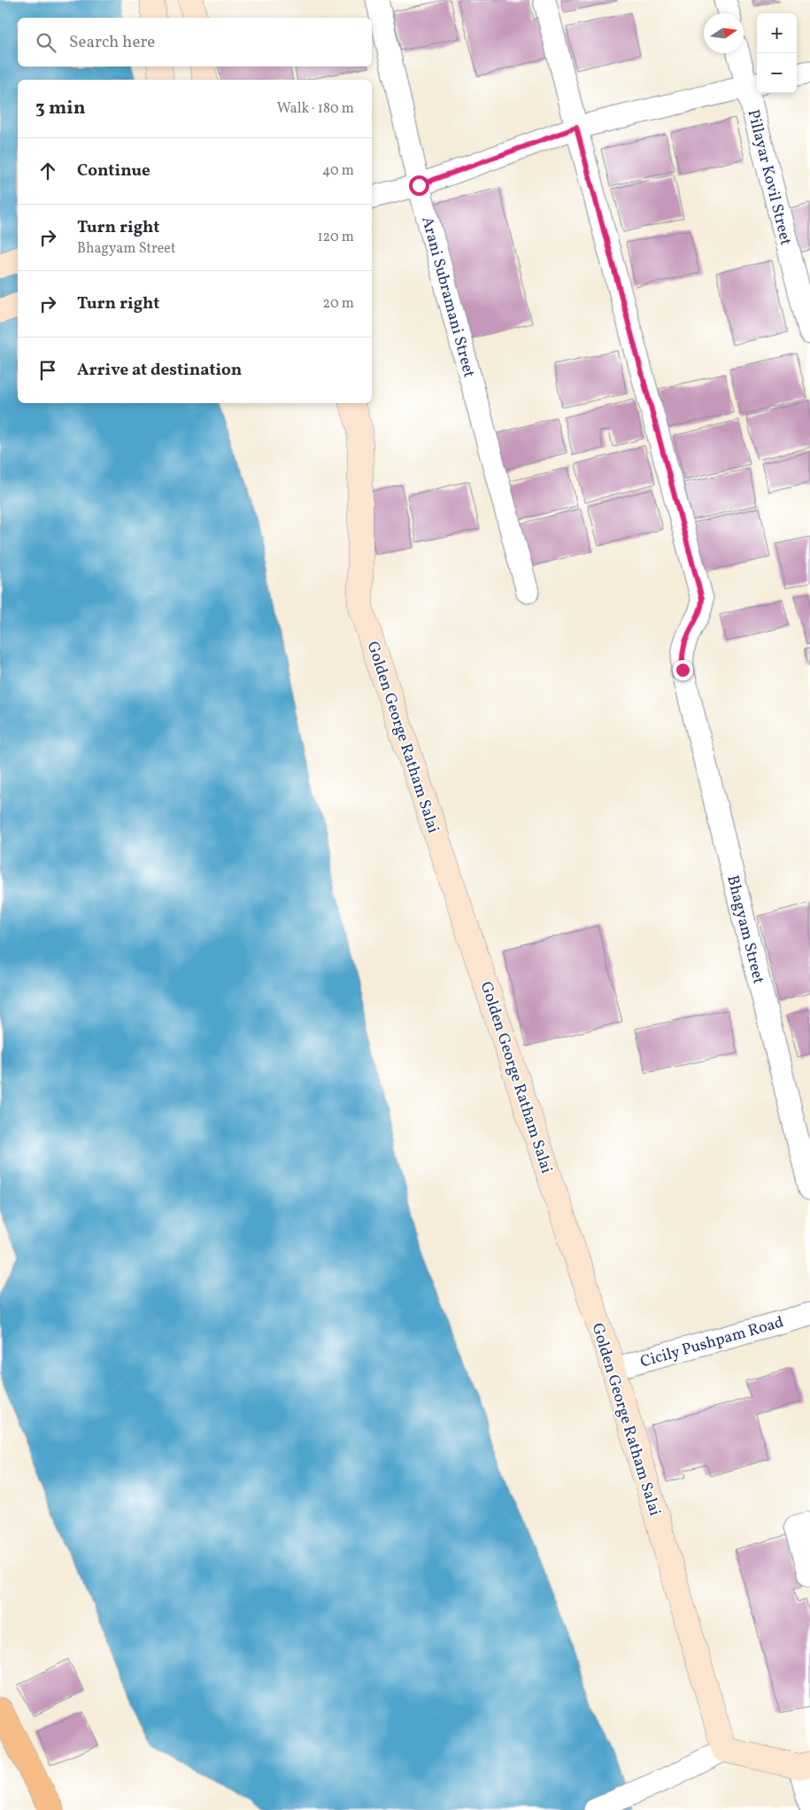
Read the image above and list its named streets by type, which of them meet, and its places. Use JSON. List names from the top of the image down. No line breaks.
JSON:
{"streets":{"street":["Pillayar Kovil Street","Arani Subramani Street","Golden George Ratham Salai","Bhagyam Street","Cicily Pushpam Road"]},"crossings":[["Golden George Ratham Salai","Cicily Pushpam Road"]],"north":"right","page":{"map_buttons":["+","−"],"search":"Search here","heading":["3 min","Walk · 180 m"],"list":[["Continue","40 m"],["Turn right","Bhagyam Street","120 m"],["Turn right","20 m"],"Arrive at destination"]}}
